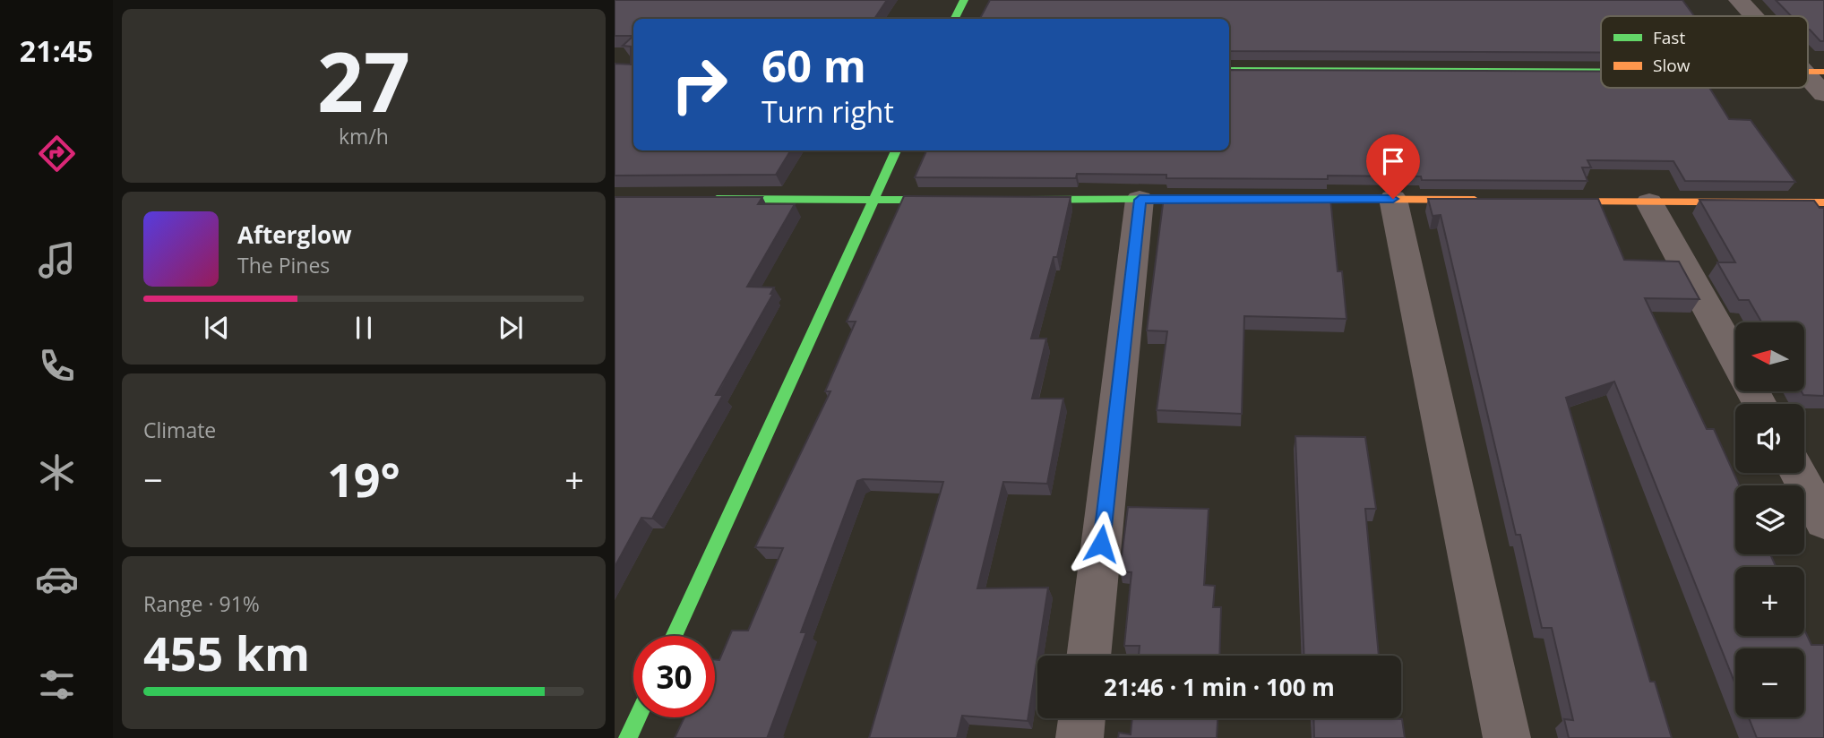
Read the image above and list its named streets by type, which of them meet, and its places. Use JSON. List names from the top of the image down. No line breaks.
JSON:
{"legend":["Fast","Slow"],"north":"left","page":{"tabs":"21:45","tile":[["27","km/h"],"Climate",["Range · 91%","455 km"]],"turn":["60 m","Turn right"],"song":["Afterglow","The Pines"],"map_buttons":["+","−"],"heat":["−","19°","+"],"limit":"30","trip":"21:46 · 1 min · 100 m"}}
